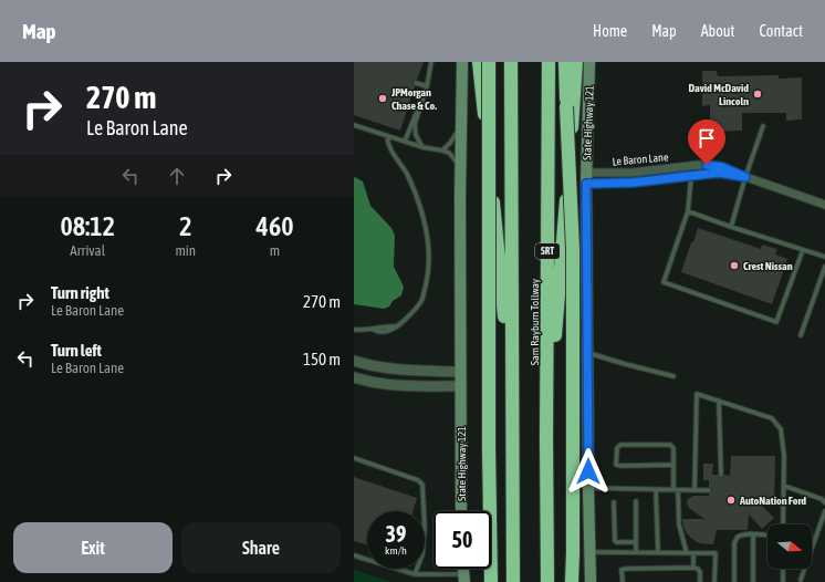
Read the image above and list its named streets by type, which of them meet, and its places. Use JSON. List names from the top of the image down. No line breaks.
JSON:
{"streets":{"highway":["SRT","Sam Rayburn Tollway"],"main road":["State Highway 121"],"street":["Le Baron Lane"]},"crossings":[["State Highway 121","Le Baron Lane"]],"places":["David McDavid Lincoln","JPMorgan Chase & Co.","Crest Nissan","AutoNation Ford"],"north":"right","page":{"header":"Map","nav":["Home","Map","About","Contact"],"turn":["270 m","Le Baron Lane"],"eta":["08:12","Arrival","2","min","460","m"],"list":[{"name":"Turn right","note":"Le Baron Lane","value":"270 m"},{"name":"Turn left","note":"Le Baron Lane","value":"150 m"}],"speed":"39 km/h","limit":"50","buttons":["Exit","Share"]}}
